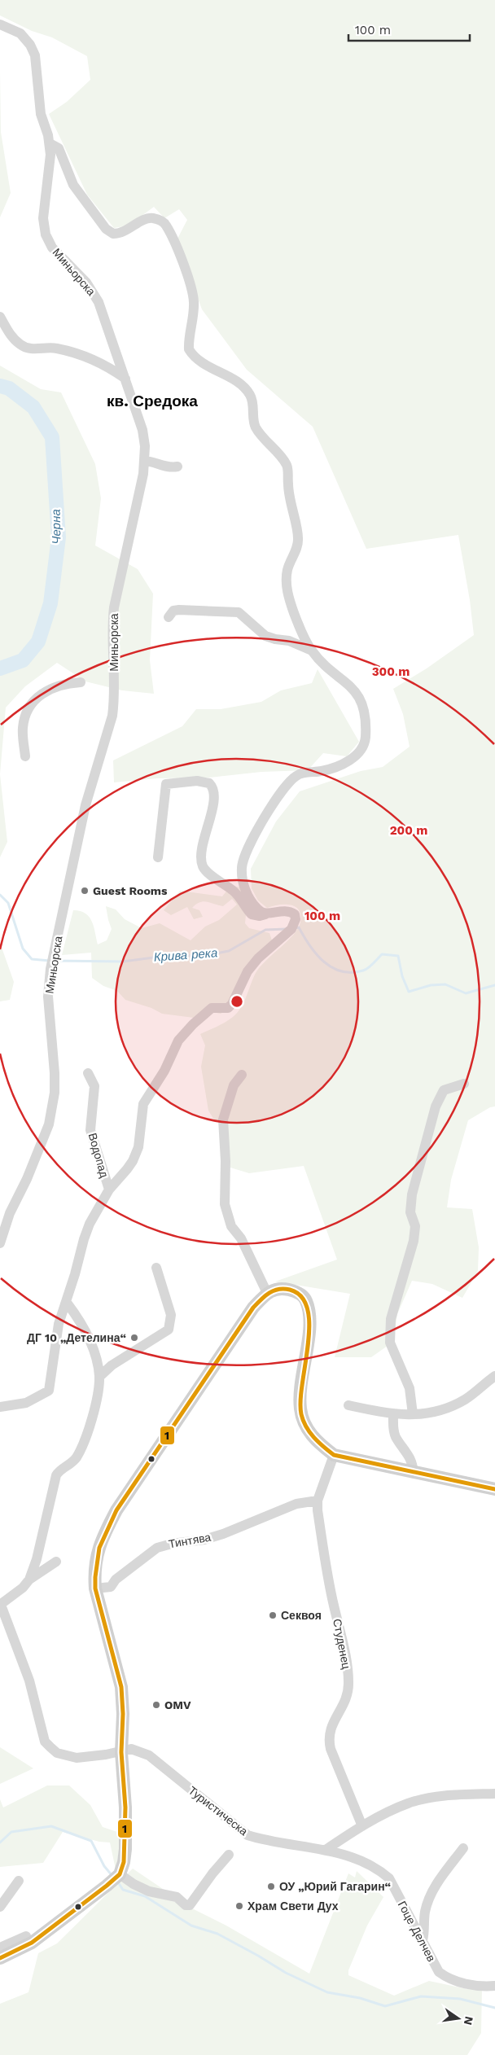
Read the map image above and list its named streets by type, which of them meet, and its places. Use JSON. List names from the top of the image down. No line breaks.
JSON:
{"streets":{"street":["Миньорска","Водопад","Тинтява","Студенец","Туристическа","Гоце Делчев"]},"crossings":[["Тинтява","Студенец"],["Туристическа","Гоце Делчев"]],"districts":["кв. Средока"],"water":["Черна","Крива река"],"places":["Guest Rooms","ДГ 10 „Детелина“","Секвоя","OMV","ОУ „Юрий Гагарин“","Храм Свети Дух"],"lines":["transit line 1"],"scale_bar":"100 m","north":"right","rings":["300 m","200 m","100 m"]}
